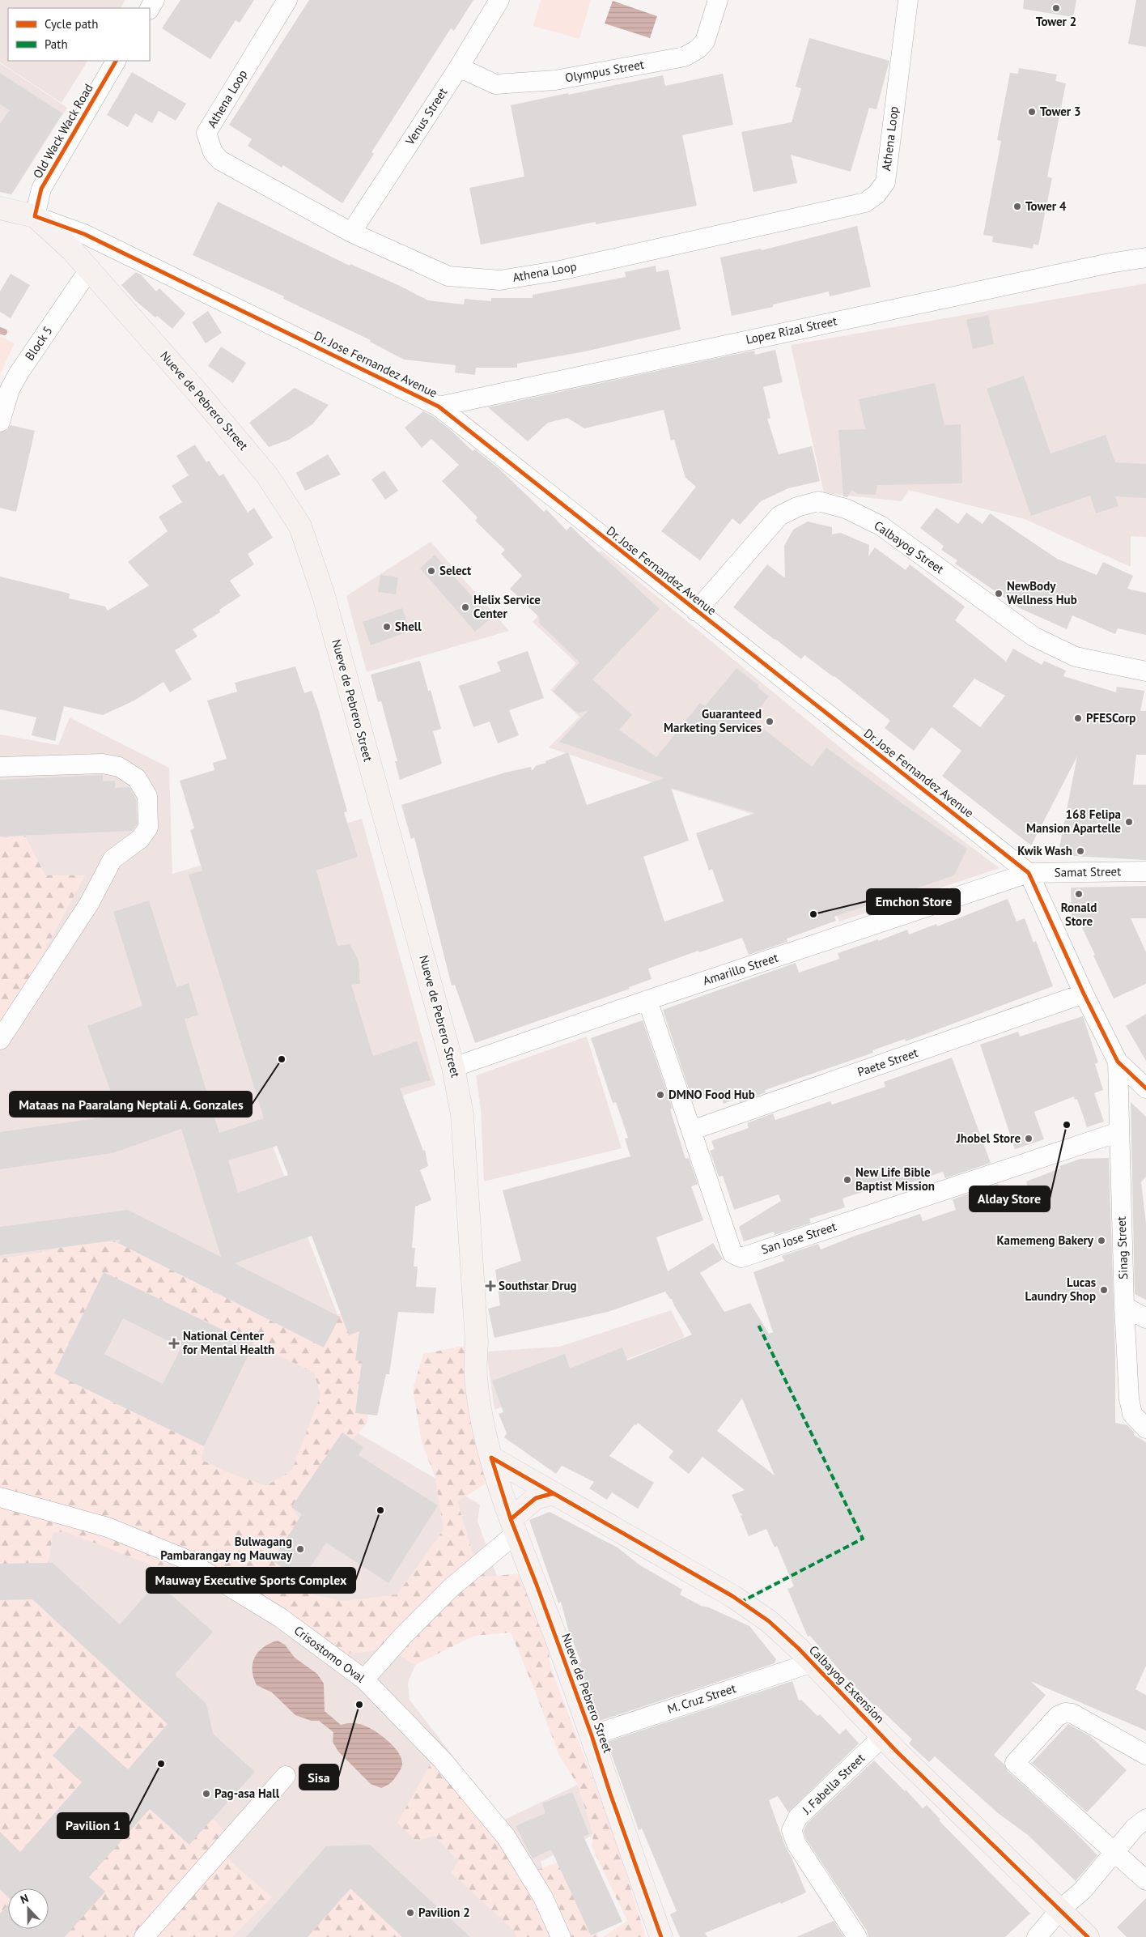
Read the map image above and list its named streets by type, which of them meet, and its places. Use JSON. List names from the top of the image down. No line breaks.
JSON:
{"streets":{"main road":["Nueve de Pebrero Street","Calbayog Extension"],"street":["Olympus Street","Athena Loop","Venus Street","Old Wack Wack Road","Lopez Rizal Street","Block 5","Dr. Jose Fernandez Avenue","Calbayog Street","Samat Street","Amarillo Street","Paete Street","San Jose Street","Sinag Street","Crisostomo Oval","M. Cruz Street","J. Fabella Street"]},"crossings":[["Olympus Street","Venus Street"],["Athena Loop","Venus Street"],["Old Wack Wack Road","Dr. Jose Fernandez Avenue"],["Old Wack Wack Road","Nueve de Pebrero Street"],["Lopez Rizal Street","Dr. Jose Fernandez Avenue"],["Block 5","Nueve de Pebrero Street"],["Dr. Jose Fernandez Avenue","Nueve de Pebrero Street"],["Dr. Jose Fernandez Avenue","Calbayog Street"],["Dr. Jose Fernandez Avenue","Samat Street"],["Dr. Jose Fernandez Avenue","Amarillo Street"],["Dr. Jose Fernandez Avenue","Paete Street"],["Dr. Jose Fernandez Avenue","Sinag Street"],["Nueve de Pebrero Street","Amarillo Street"],["Nueve de Pebrero Street","Calbayog Extension"],["Nueve de Pebrero Street","M. Cruz Street"],["Samat Street","Amarillo Street"],["Amarillo Street","San Jose Street"],["Paete Street","San Jose Street"],["San Jose Street","Sinag Street"],["Calbayog Extension","M. Cruz Street"],["Calbayog Extension","J. Fabella Street"]],"places":{"other":["Tower 2","Tower 3","Tower 4","Select","NewBody Wellness Hub","Helix Service Center","Shell","PFESCorp","Guaranteed Marketing Services","168 Felipa Mansion Apartelle","Kwik Wash","Ronald Store","Emchon Store","Mataas na Paaralang Neptali A. Gonzales","DMNO Food Hub","Alday Store","Jhobel Store","New Life Bible Baptist Mission","Kamemeng Bakery","Lucas Laundry Shop","Mauway Executive Sports Complex","Bulwagang Pambarangay ng Mauway","Sisa","Pavilion 1","Pag-asa Hall","Pavilion 2"],"health":["Southstar Drug","National Center for Mental Health"]},"legend":["Cycle path","Path"],"north":"top"}
